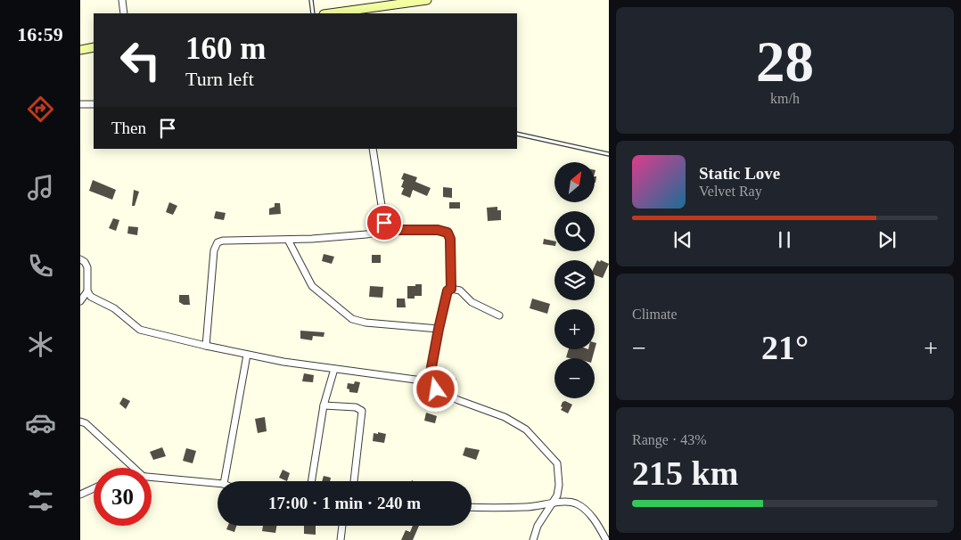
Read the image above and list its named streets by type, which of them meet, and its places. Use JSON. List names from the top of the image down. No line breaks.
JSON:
{"north":"top right","page":{"tabs":"16:59","tile":[["28","km/h"],"Climate",["Range · 43%","215 km"]],"turn":["160 m","Turn left"],"then":"Then","song":["Static Love","Velvet Ray"],"map_buttons":["+","−"],"heat":["−","21°","+"],"limit":"30","trip":"17:00 · 1 min · 240 m"}}
